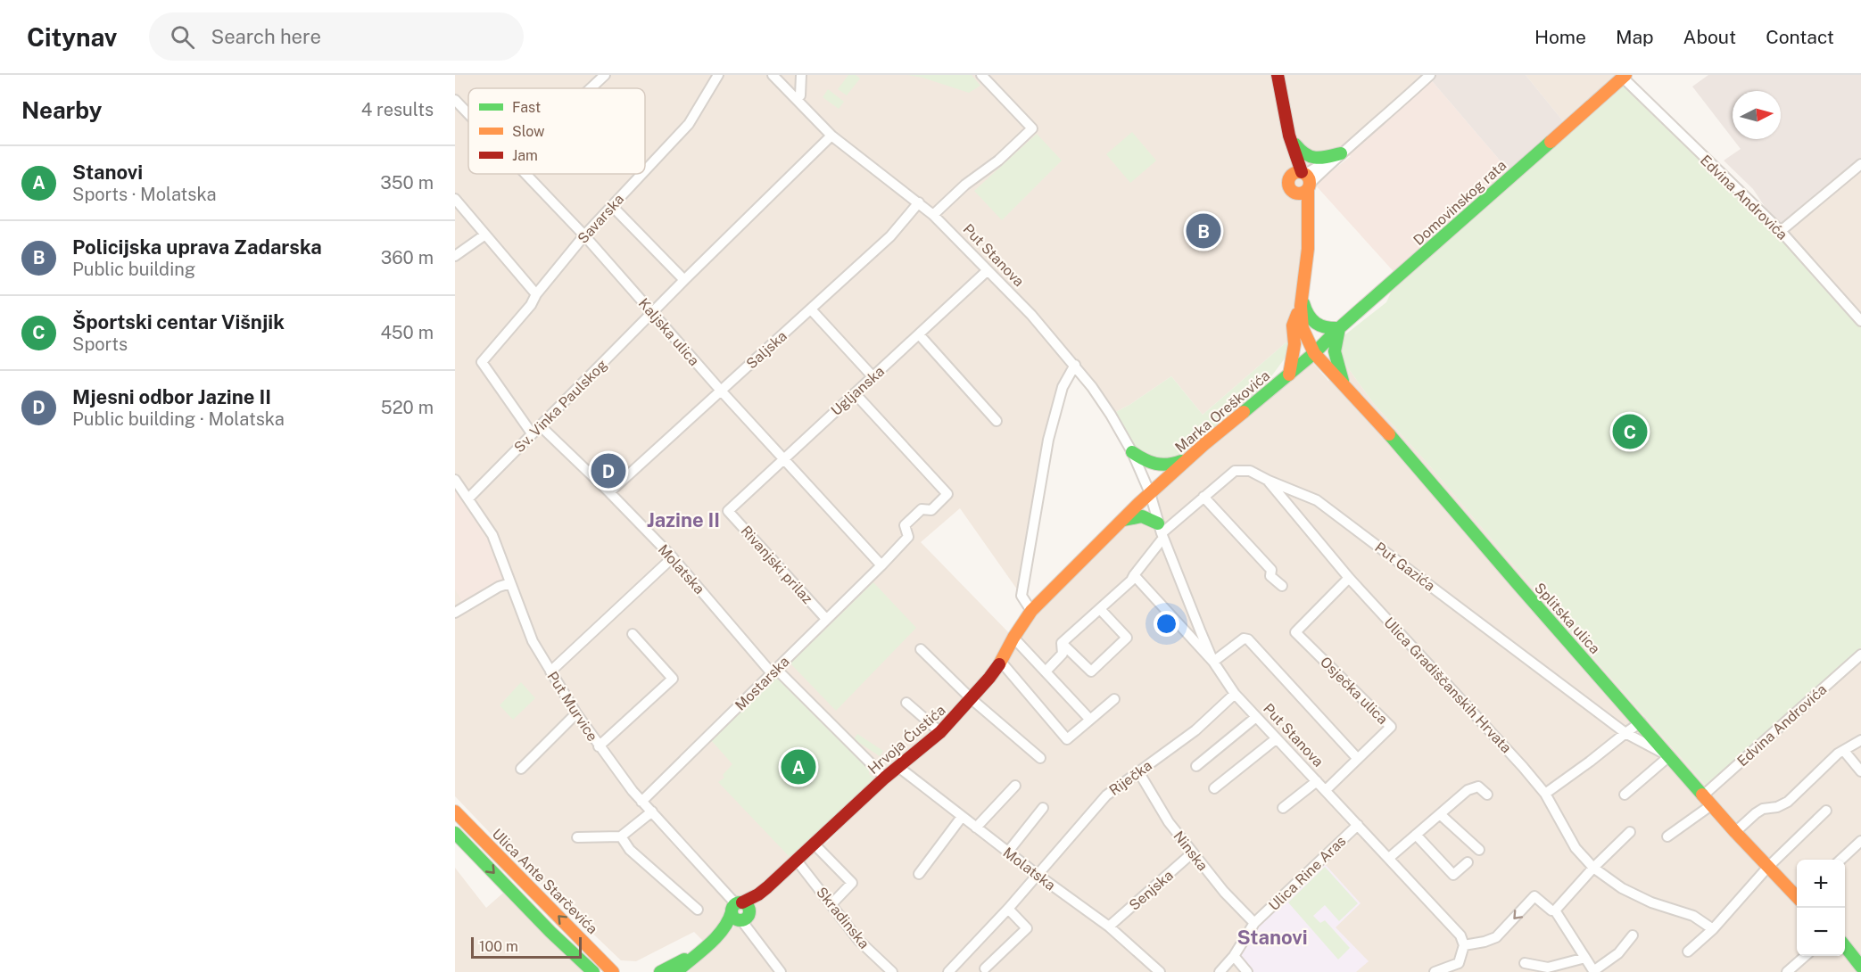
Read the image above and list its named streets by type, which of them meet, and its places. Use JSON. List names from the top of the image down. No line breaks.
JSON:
{"streets":{"main road":["Domovinskog rata","Marka Oreškovića","Splitska ulica","Hrvoja Ćustića","Ulica Ante Starčevića"],"street":["Edvina Androvića","Savarska","Put Stanova","Kaljska ulica","Saljska","Ugljanska","Sv. Vinka Paulskog","Rivanjski prilaz","Put Gazića","Molatska","Mostarska","Ulica Gradiščanskih Hrvata","Osječka ulica","Put Murvice","Riječka","Ninska","Ulica Rine Aras","Senjska","Skradinska"]},"crossings":[["Edvina Androvića","Domovinskog rata"],["Edvina Androvića","Splitska ulica"],["Domovinskog rata","Marka Oreškovića"],["Domovinskog rata","Splitska ulica"],["Savarska","Kaljska ulica"],["Savarska","Sv. Vinka Paulskog"],["Put Stanova","Saljska"],["Put Stanova","Ugljanska"],["Put Stanova","Sv. Vinka Paulskog"],["Put Stanova","Marka Oreškovića"],["Put Stanova","Put Gazića"],["Put Stanova","Osječka ulica"],["Put Stanova","Riječka"],["Put Stanova","Ulica Rine Aras"],["Kaljska ulica","Saljska"],["Kaljska ulica","Ugljanska"],["Kaljska ulica","Sv. Vinka Paulskog"],["Kaljska ulica","Mostarska"],["Saljska","Molatska"],["Ugljanska","Rivanjski prilaz"],["Ugljanska","Mostarska"],["Sv. Vinka Paulskog","Molatska"],["Sv. Vinka Paulskog","Put Murvice"],["Marka Oreškovića","Splitska ulica"],["Rivanjski prilaz","Mostarska"],["Put Gazića","Splitska ulica"],["Put Gazića","Ulica Gradiščanskih Hrvata"],["Molatska","Mostarska"],["Molatska","Hrvoja Ćustića"],["Molatska","Riječka"],["Molatska","Senjska"],["Mostarska","Put Murvice"],["Ulica Gradiščanskih Hrvata","Osječka ulica"],["Put Murvice","Hrvoja Ćustića"],["Hrvoja Ćustića","Skradinska"],["Riječka","Ninska"],["Ninska","Ulica Rine Aras"],["Ninska","Senjska"]],"districts":["Jazine II","Stanovi"],"legend":["Fast","Slow","Jam"],"scale_bar":"100 m","north":"right","page":{"header":"Citynav","search":"Search here","nav":["Home","Map","About","Contact"],"heading":["Nearby","4 results"],"list":[{"mark":"A","name":"Stanovi","note":"Sports · Molatska","value":"350 m"},{"mark":"B","name":"Policijska uprava Zadarska","note":"Public building","value":"360 m"},{"mark":"C","name":"Športski centar Višnjik","note":"Sports","value":"450 m"},{"mark":"D","name":"Mjesni odbor Jazine II","note":"Public building · Molatska","value":"520 m"}],"pins":["B","C","D","A"],"map_buttons":["+","−"],"scale":"100 m"}}
